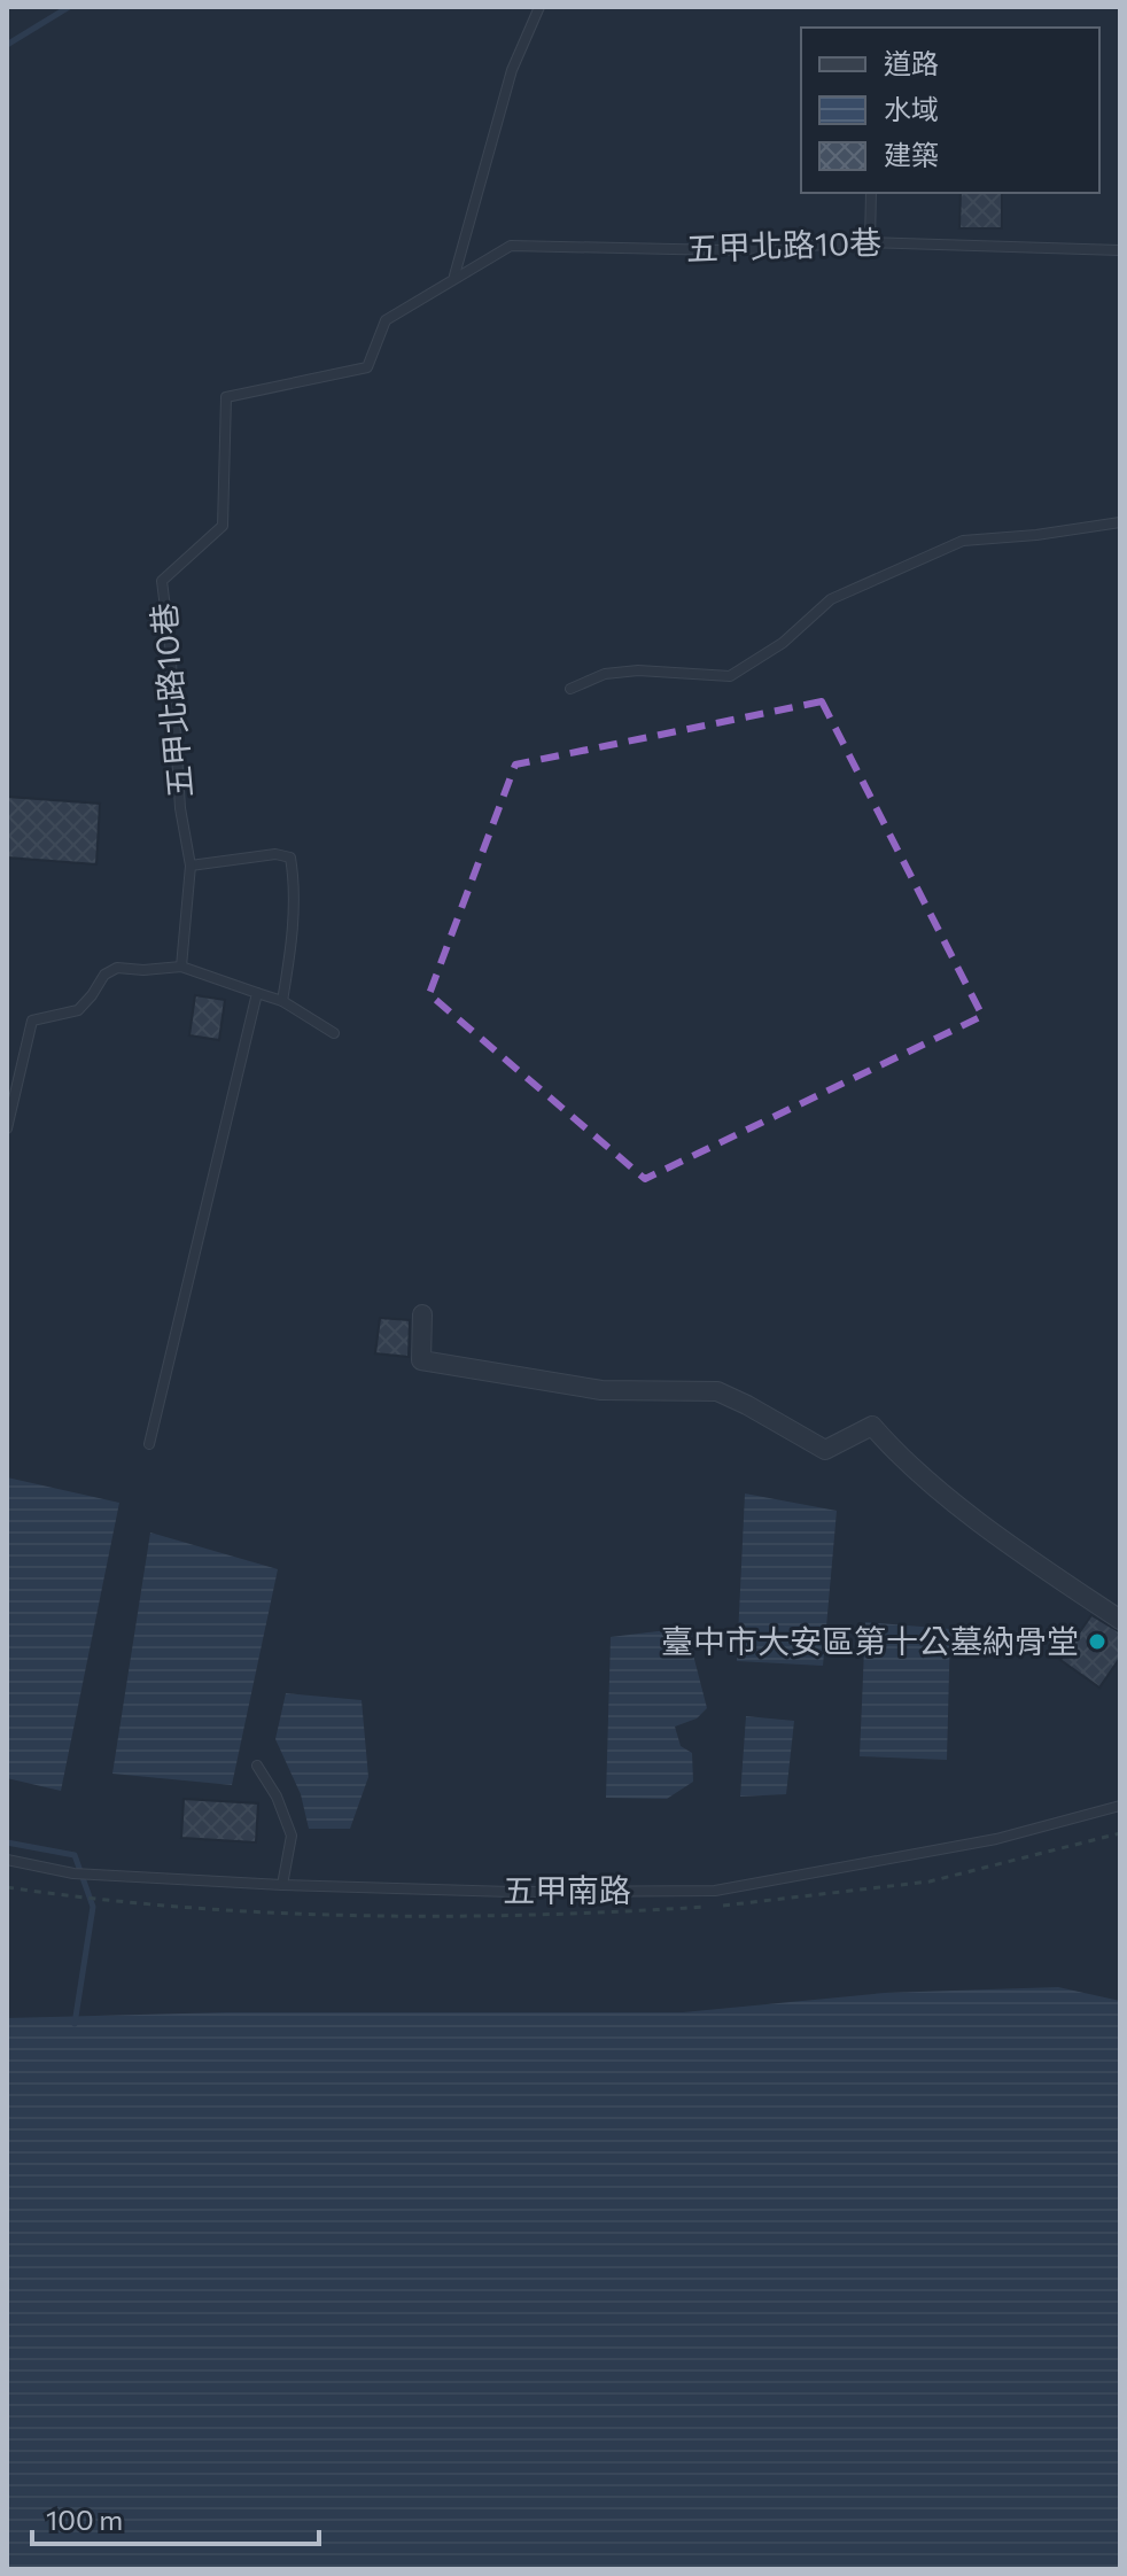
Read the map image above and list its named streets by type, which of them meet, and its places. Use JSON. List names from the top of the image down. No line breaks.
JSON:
{"streets":{"lane":["五甲北路10巷","五甲南路"]},"places":["臺中市大安區第十公墓納骨堂"],"legend":["道路","水域","建築"],"scale_bar":"100 m"}
